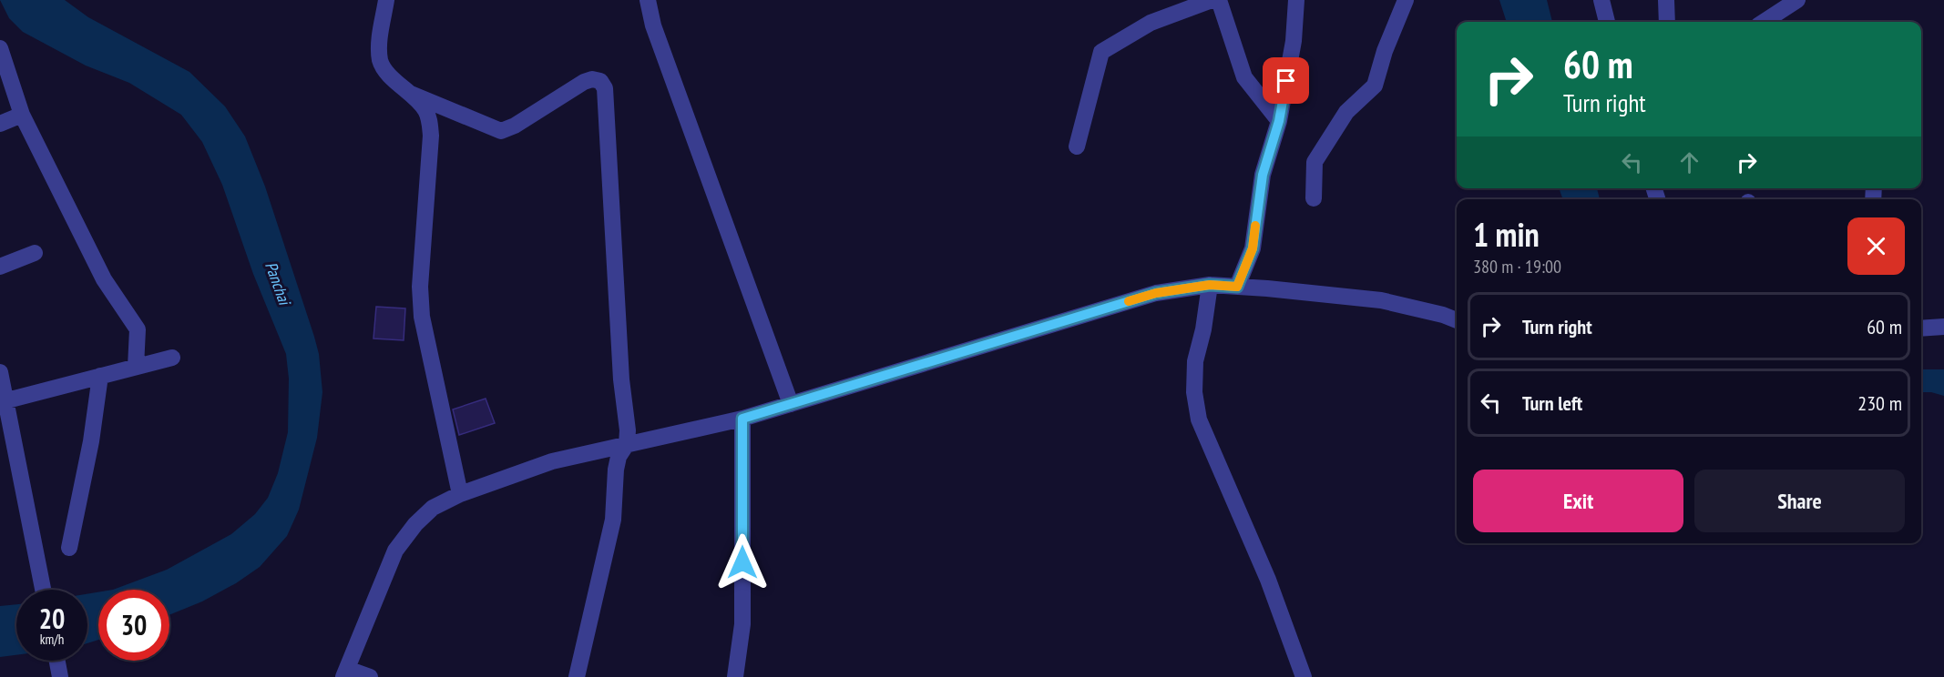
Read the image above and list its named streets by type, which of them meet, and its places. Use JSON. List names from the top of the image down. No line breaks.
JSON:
{"water":["Panchai"],"page":{"turn":["60 m","Turn right"],"heading":["1 min","380 m · 19:00"],"list":[{"name":"Turn right","value":"60 m"},{"name":"Turn left","value":"230 m"}],"buttons":["Exit","Share"],"speed":"20 km/h","limit":"30"}}
